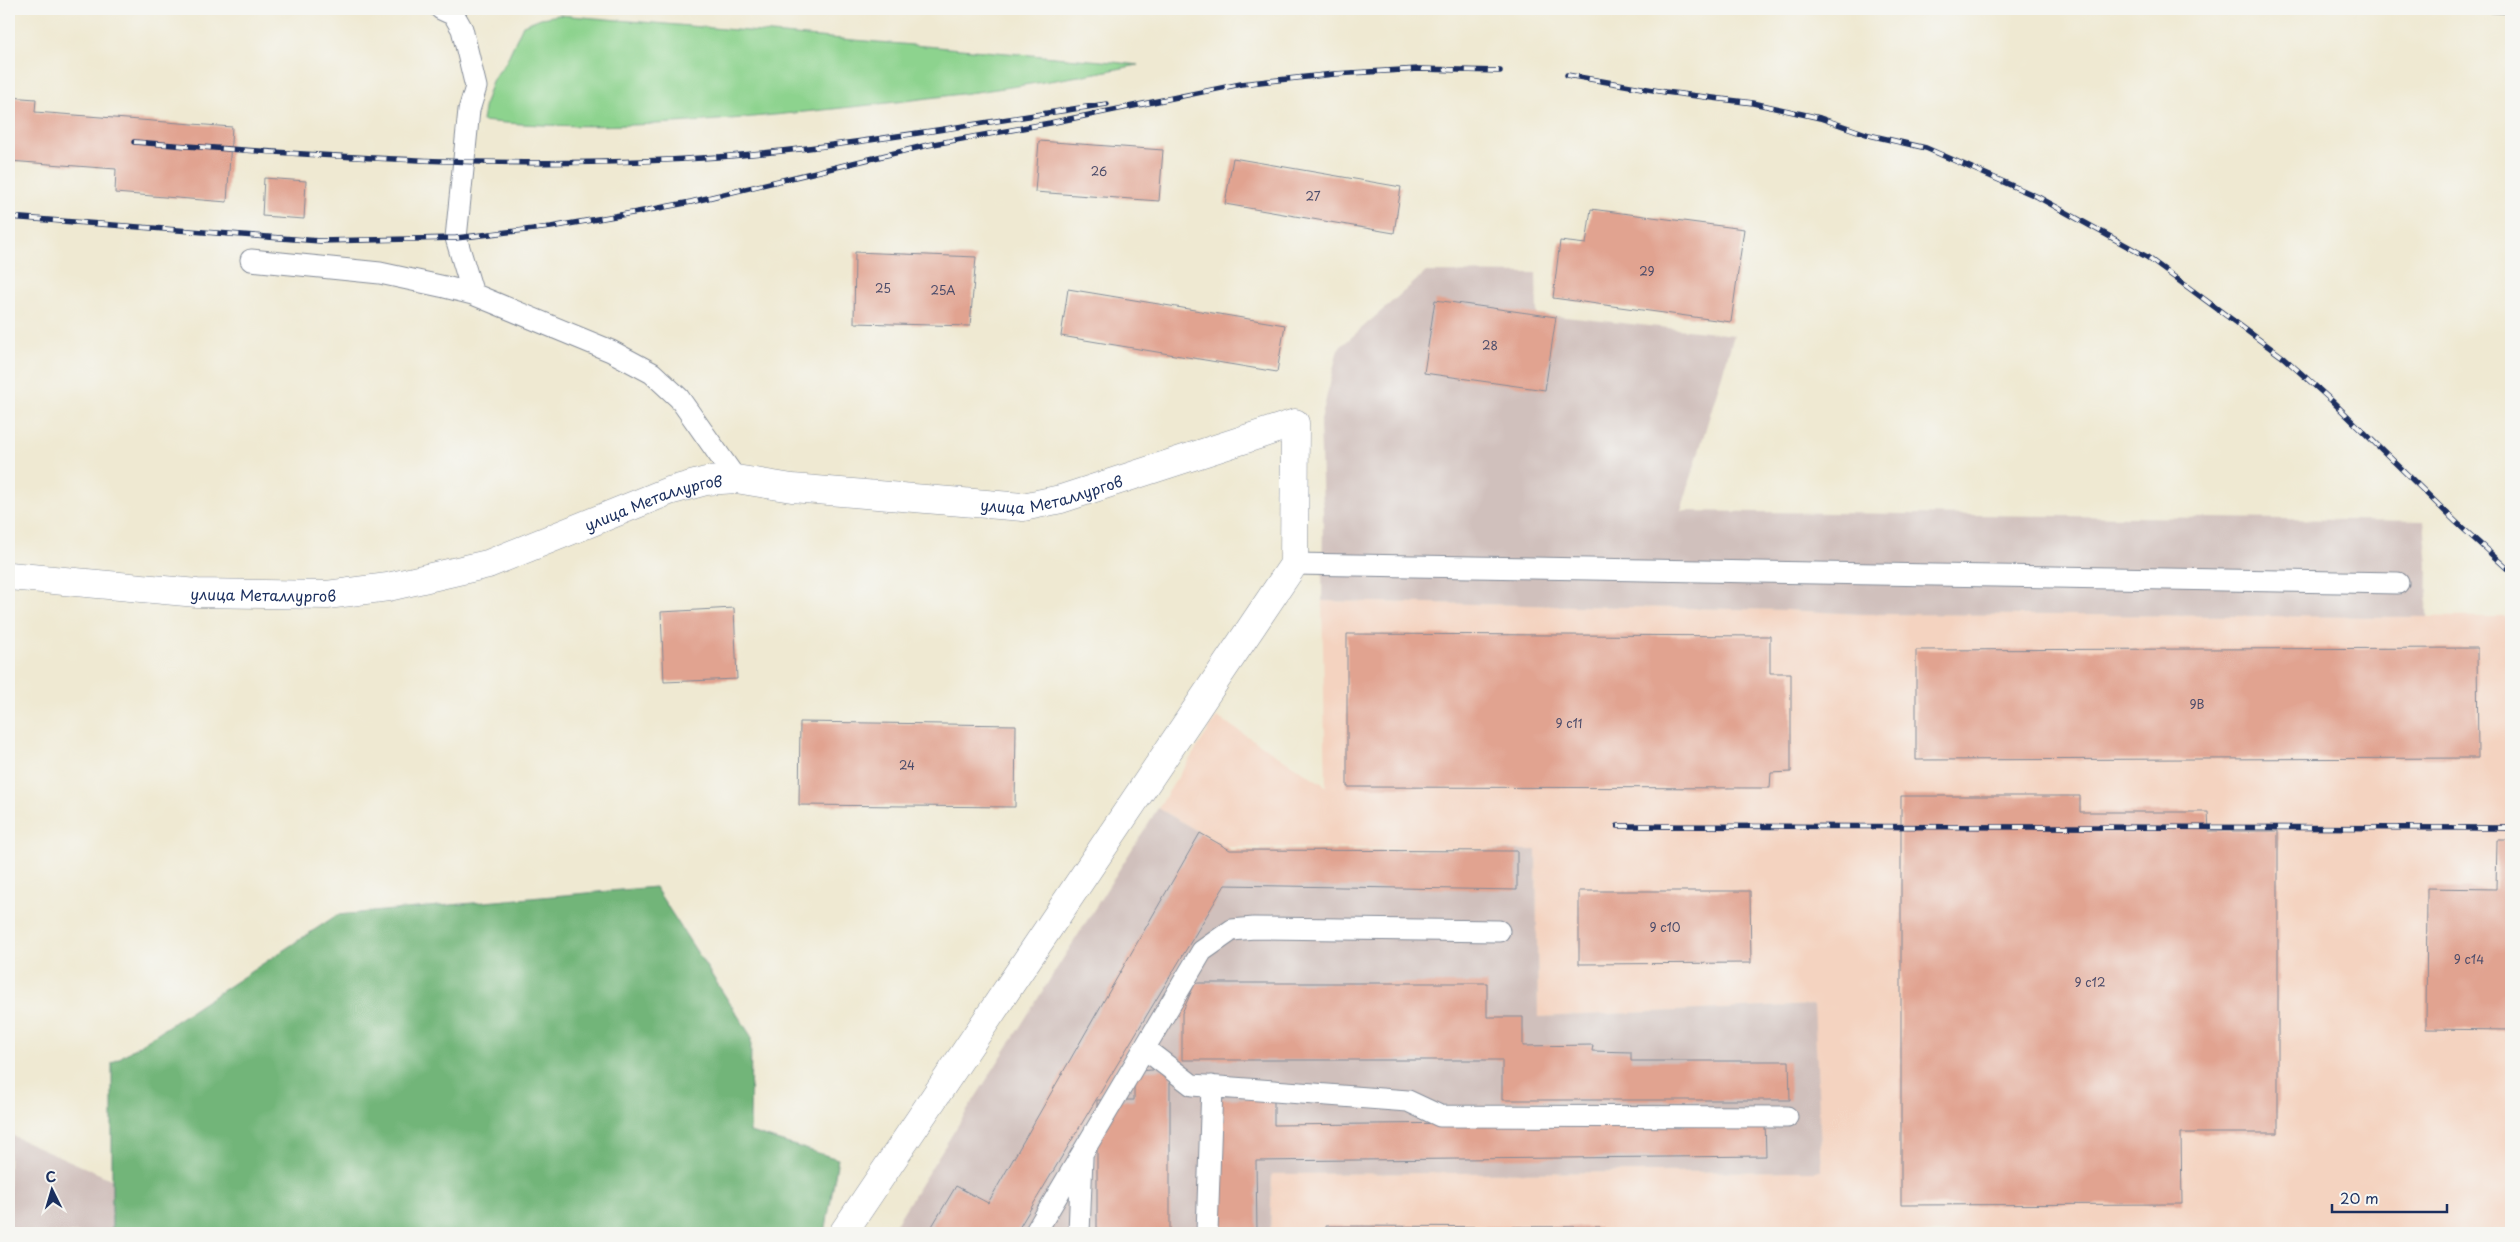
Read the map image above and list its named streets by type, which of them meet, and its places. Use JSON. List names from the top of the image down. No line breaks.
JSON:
{"streets":{"street":["улица Металлургов"]},"house_numbers":["26","27","29","25","25А","28","9В","9 с11","24","9 с10","9 с14","9 с12"],"scale_bar":"20 m","north":"top"}
